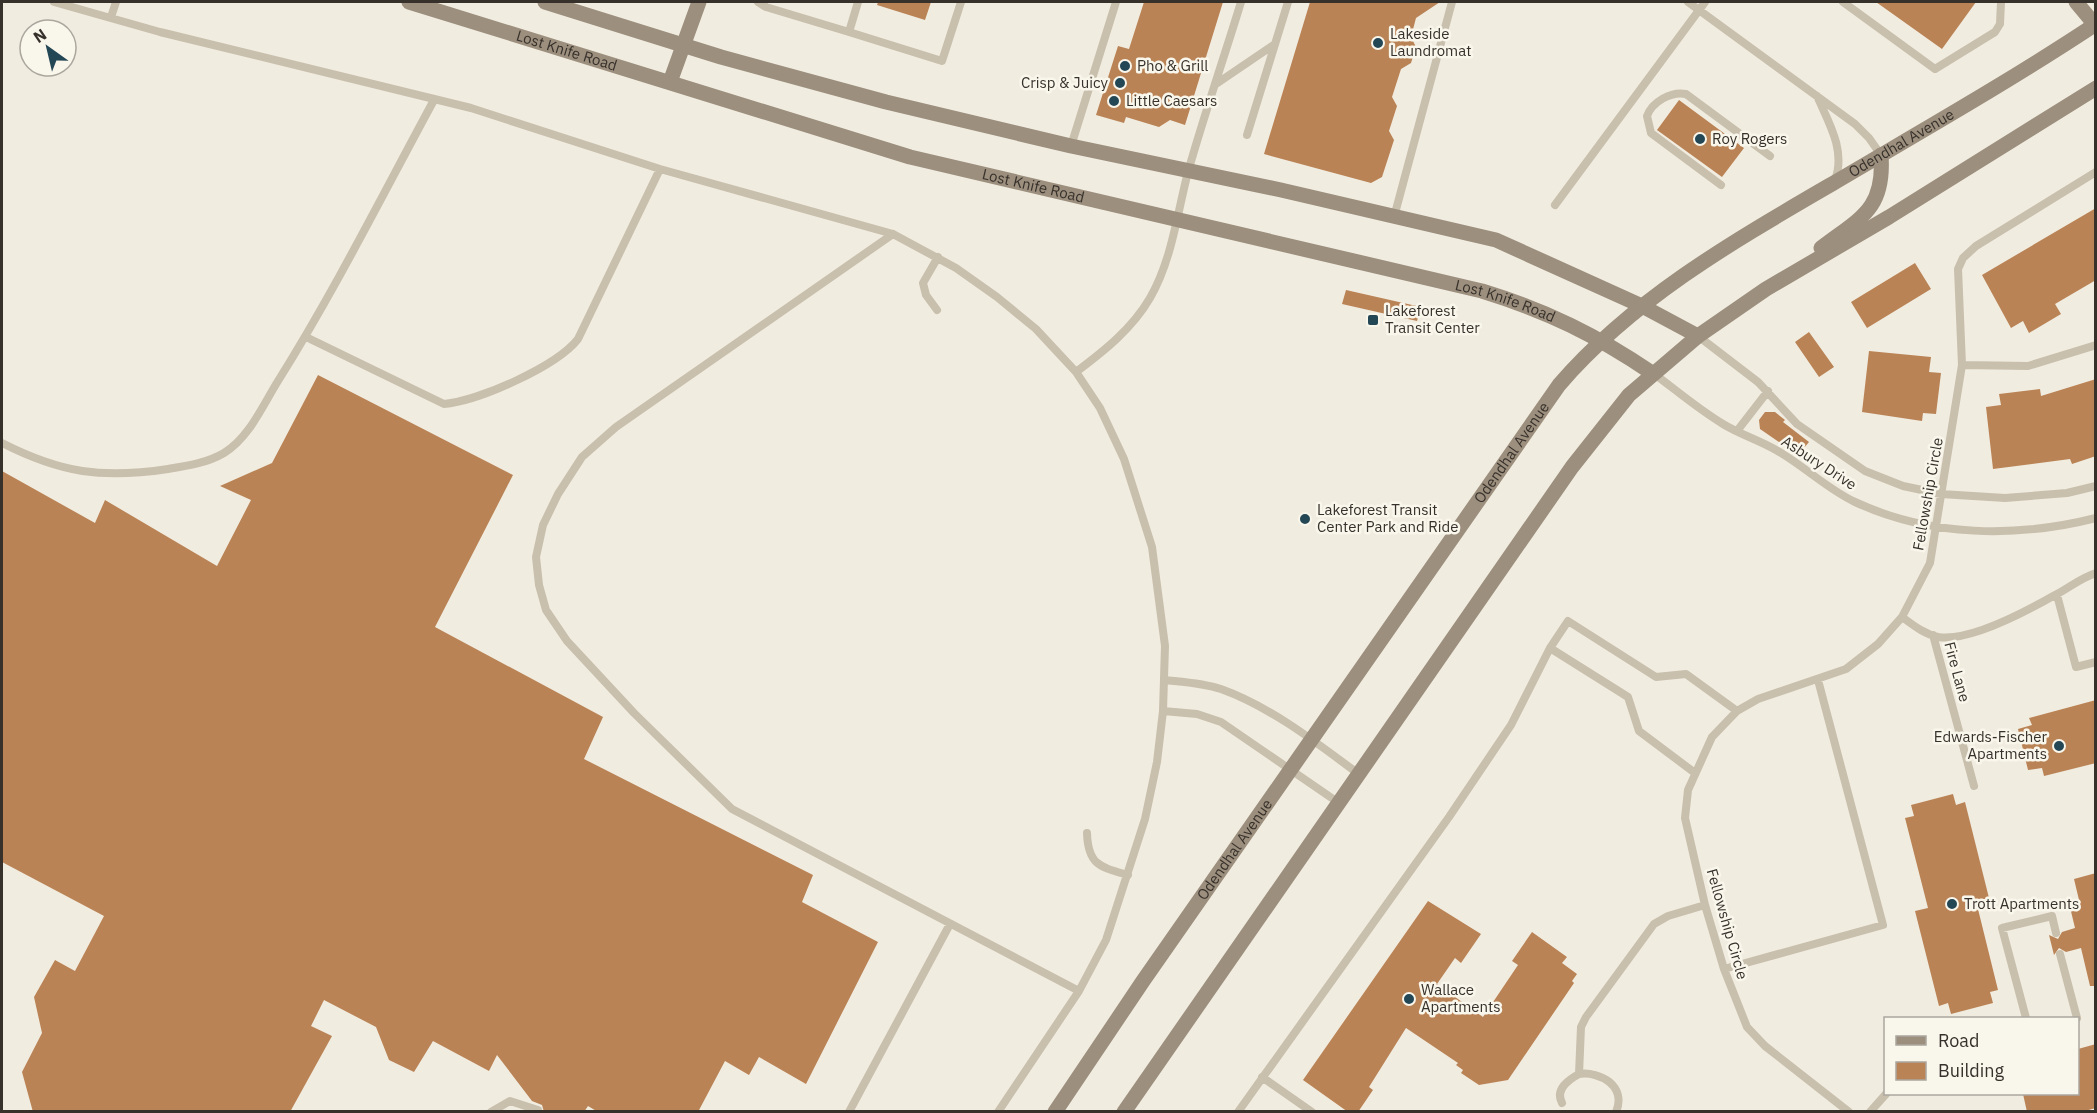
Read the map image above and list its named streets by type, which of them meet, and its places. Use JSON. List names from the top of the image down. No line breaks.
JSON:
{"streets":{"street":["Lost Knife Road","Odendhal Avenue"],"lane":["Asbury Drive","Fellowship Circle","Fire Lane"]},"crossings":[["Lost Knife Road","Odendhal Avenue"],["Lost Knife Road","Asbury Drive"],["Asbury Drive","Fellowship Circle"]],"places":{"other":["Lakeside Laundromat","Pho & Grill","Crisp & Juicy","Little Caesars","Roy Rogers","Lakeforest Transit Center Park and Ride","Edwards-Fischer Apartments","Trott Apartments","Wallace Apartments"],"transit":["Lakeforest Transit Center"]},"legend":["Road","Building"],"north":"top left"}
